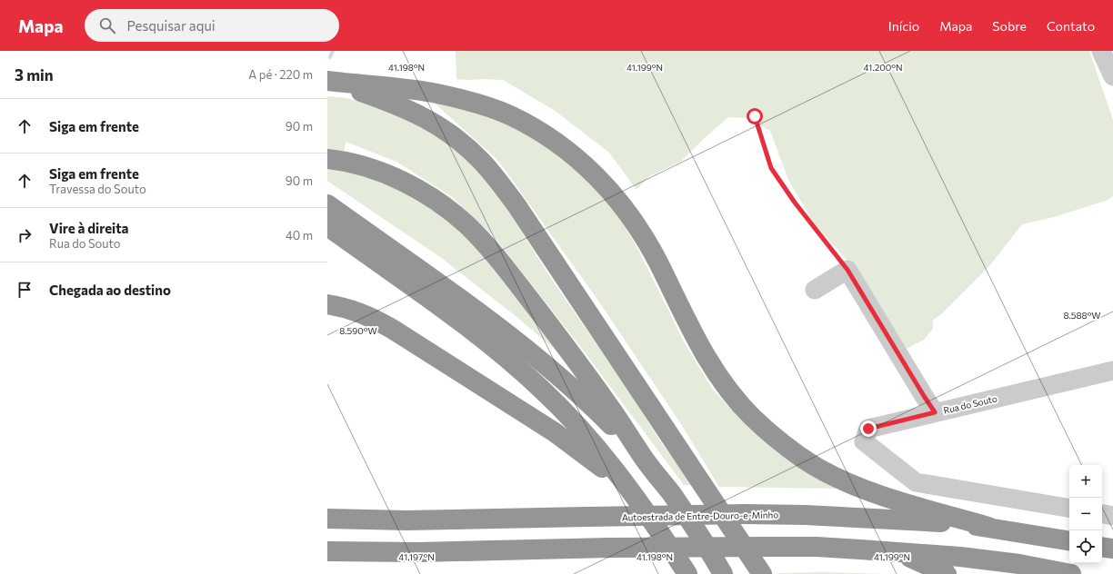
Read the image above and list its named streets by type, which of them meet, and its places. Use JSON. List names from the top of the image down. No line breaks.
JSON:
{"streets":{"highway":["Autoestrada de Entre-Douro-e-Minho"],"street":["Rua do Souto"]},"page":{"header":"Mapa","search":"Pesquisar aqui","nav":["Início","Mapa","Sobre","Contato"],"heading":["3 min","A pé · 220 m"],"list":[["Siga em frente","90 m"],["Siga em frente","Travessa do Souto","90 m"],["Vire à direita","Rua do Souto","40 m"],"Chegada ao destino"],"map_buttons":["+","−"]},"coordinates":["41.198°N","41.199°N","41.200°N","8.588°W","8.590°W","41.197°N"]}
